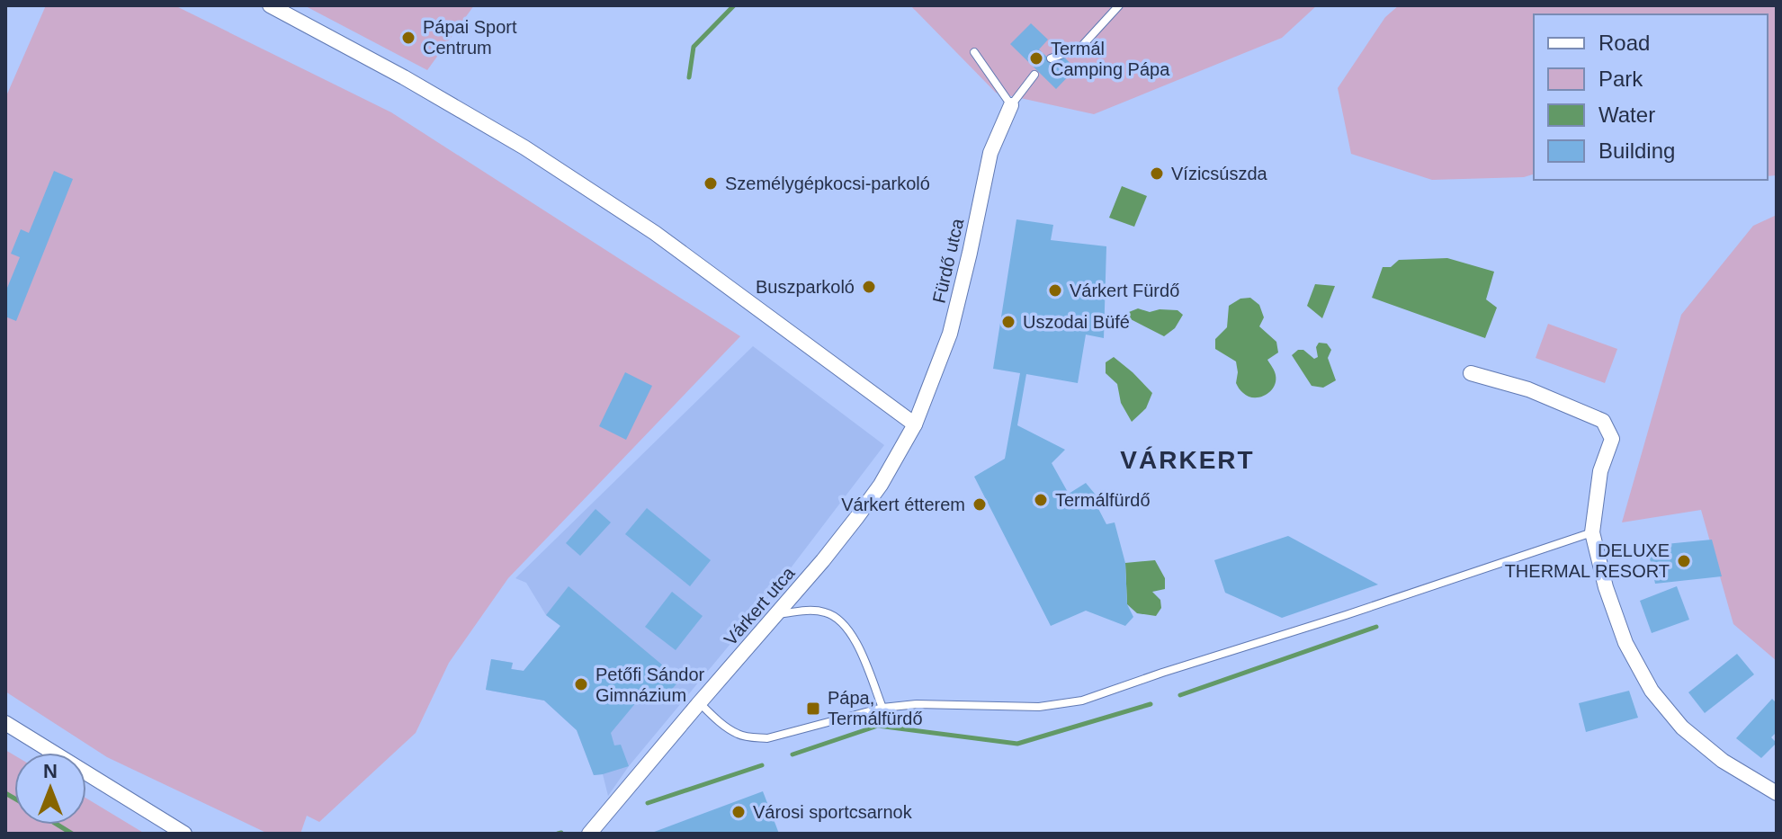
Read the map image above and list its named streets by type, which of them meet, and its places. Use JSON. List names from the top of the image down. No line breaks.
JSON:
{"streets":{"street":["Fürdő utca","Várkert utca"]},"crossings":[["Fürdő utca","Várkert utca"]],"districts":["VÁRKERT"],"places":{"other":["Pápai Sport Centrum","Termál Camping Pápa","Vízicsúszda","Személygépkocsi-parkoló","Buszparkoló","Várkert Fürdő","Uszodai Büfé","Termálfürdő","Várkert étterem","DELUXE THERMAL RESORT","Petőfi Sándor Gimnázium","Városi sportcsarnok"],"transit":["Pápa, Termálfürdő"]},"legend":["Road","Park","Water","Building"],"north":"top"}
